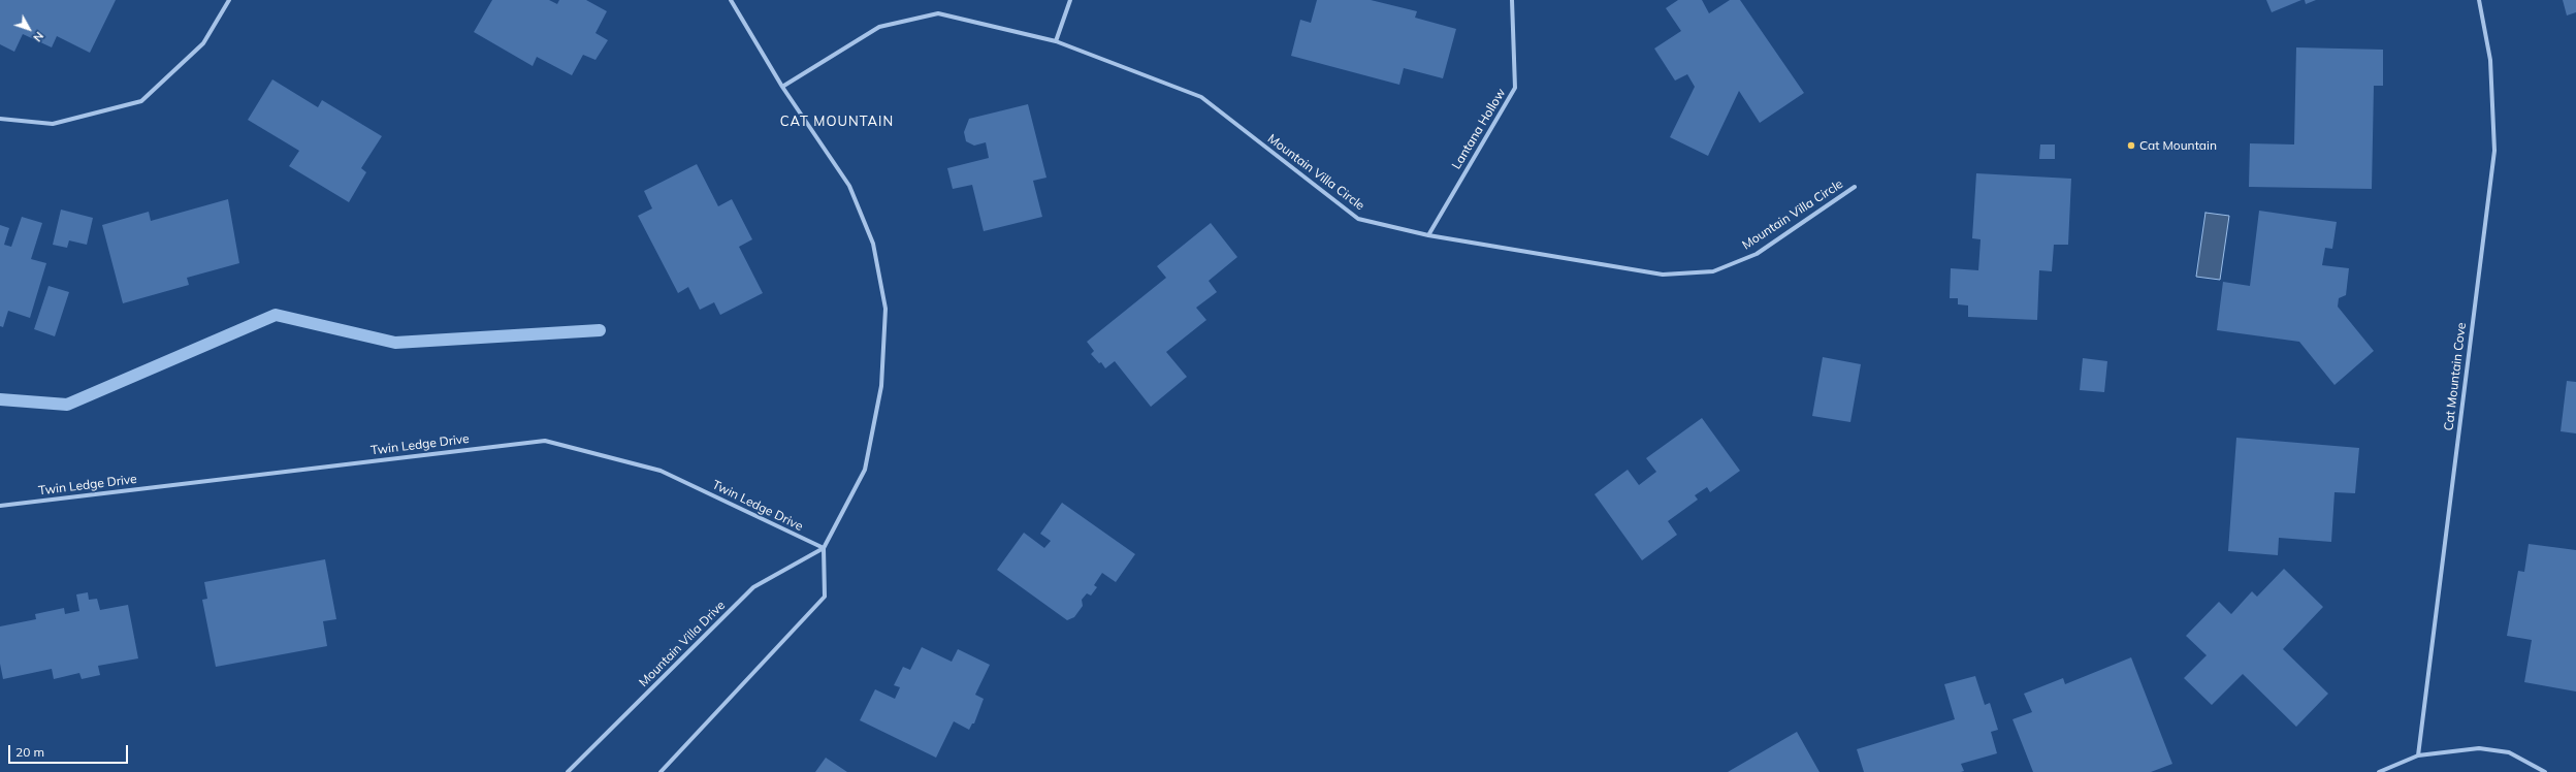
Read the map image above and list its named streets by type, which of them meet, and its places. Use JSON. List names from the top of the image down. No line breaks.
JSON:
{"streets":{"street":["Lantana Hollow","Mountain Villa Circle","Cat Mountain Cove","Twin Ledge Drive","Mountain Villa Drive"]},"crossings":[["Lantana Hollow","Mountain Villa Circle"],["Twin Ledge Drive","Mountain Villa Drive"]],"districts":["CAT MOUNTAIN"],"places":["Cat Mountain"],"scale_bar":"20 m","north":"bottom right"}
